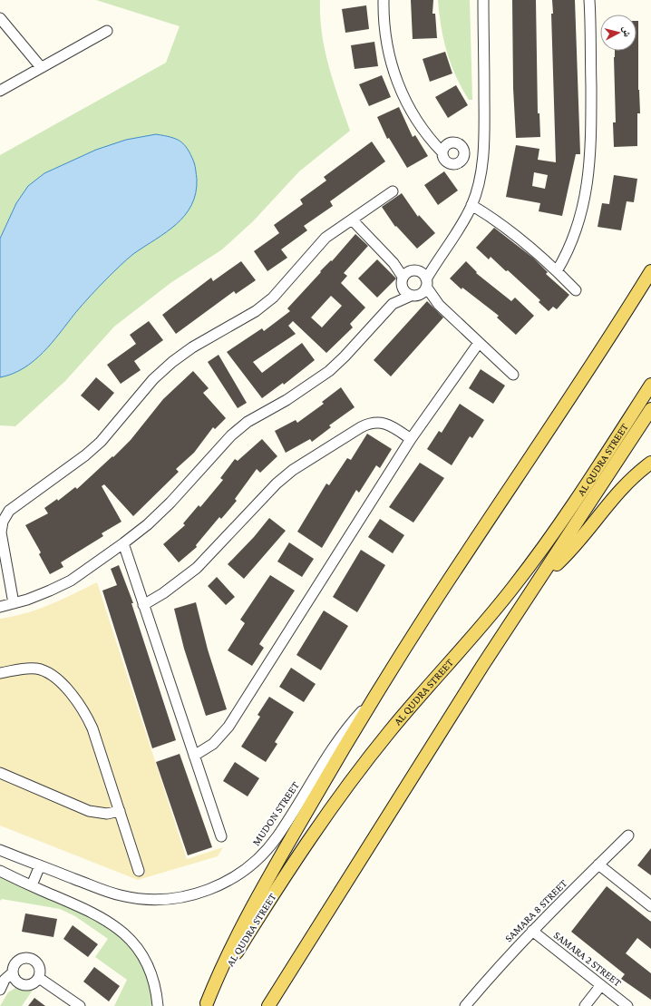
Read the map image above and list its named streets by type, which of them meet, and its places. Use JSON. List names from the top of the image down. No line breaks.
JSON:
{"streets":{"main road":["AL QUDRA STREET"],"street":["MUDON STREET","SAMARA 8 STREET","SAMARA 2 STREET"]},"crossings":[["SAMARA 8 STREET","SAMARA 2 STREET"]],"north":"right"}
